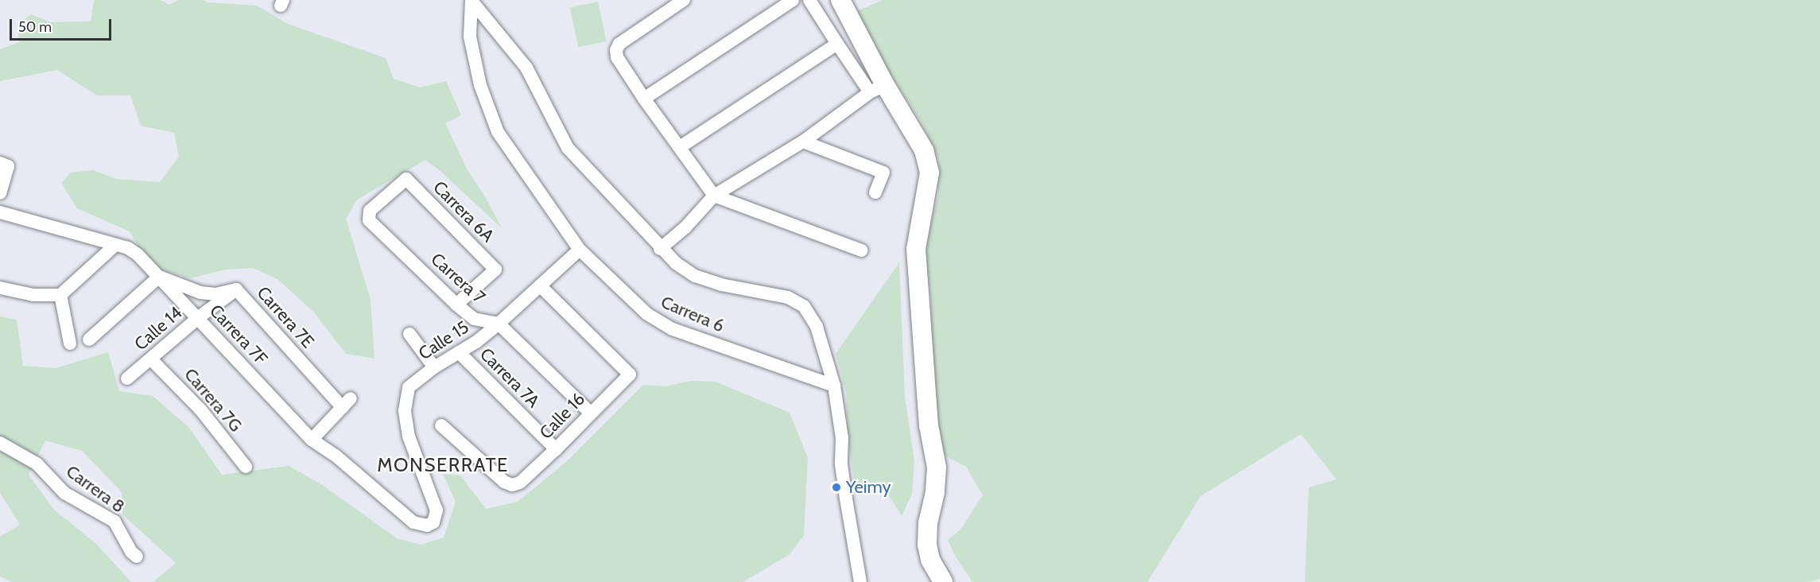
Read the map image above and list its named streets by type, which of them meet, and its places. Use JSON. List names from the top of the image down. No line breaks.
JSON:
{"streets":{"street":["Carrera 6A","Carrera 7","Carrera 6","Carrera 7E","Calle 14","Carrera 7F","Calle 15","Carrera 7A","Carrera 7G","Calle 16","Carrera 8"]},"crossings":[["Carrera 6A","Carrera 7"],["Carrera 7","Calle 15"],["Carrera 6","Calle 15"],["Carrera 7E","Calle 14"],["Carrera 7E","Carrera 7F"],["Calle 14","Carrera 7F"],["Calle 14","Carrera 7G"],["Carrera 7F","Calle 15"],["Calle 15","Carrera 7A"],["Calle 15","Calle 16"],["Carrera 7A","Calle 16"]],"districts":["MONSERRATE"],"places":["Yeimy"],"scale_bar":"50 m"}
